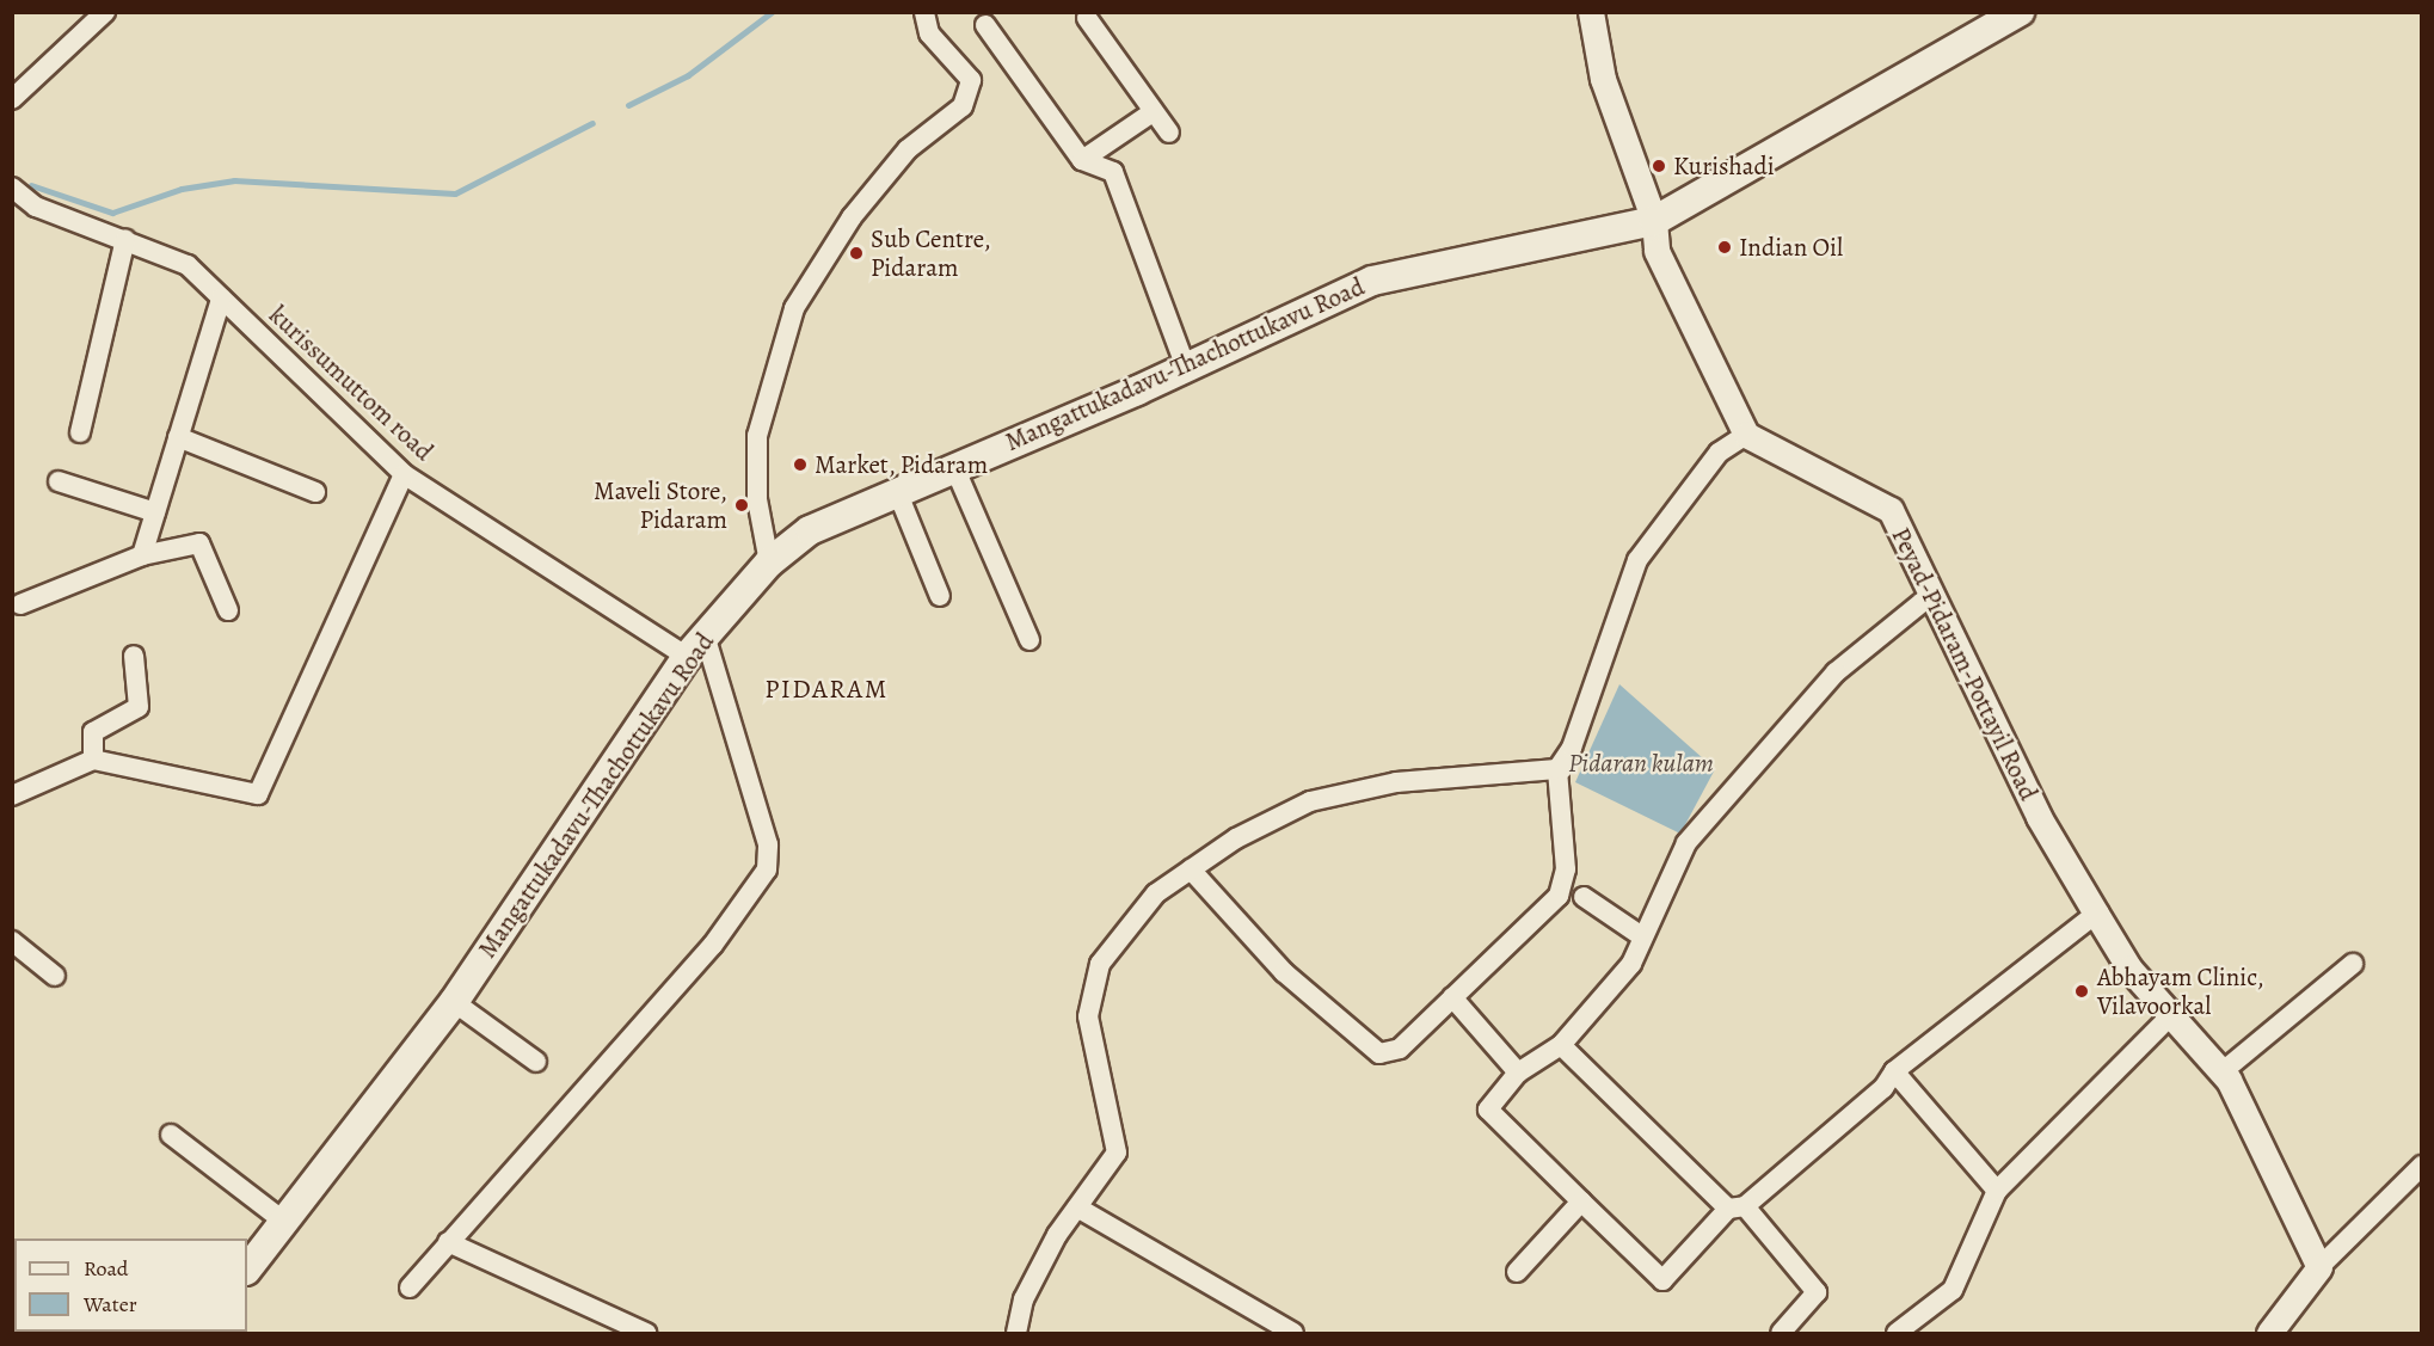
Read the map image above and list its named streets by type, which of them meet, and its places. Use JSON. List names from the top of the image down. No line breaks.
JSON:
{"streets":{"main road":["Mangattukadavu-Thachottukavu Road"],"street":["kurissumuttom road","Peyad-Pidaram-Pottayil Road"]},"crossings":[["Mangattukadavu-Thachottukavu Road","kurissumuttom road"]],"districts":["PIDARAM"],"water":["Pidaran kulam"],"places":["Kurishadi","Indian Oil","Sub Centre, Pidaram","Market, Pidaram","Maveli Store, Pidaram","Abhayam Clinic, Vilavoorkal"],"legend":["Road","Water"]}
